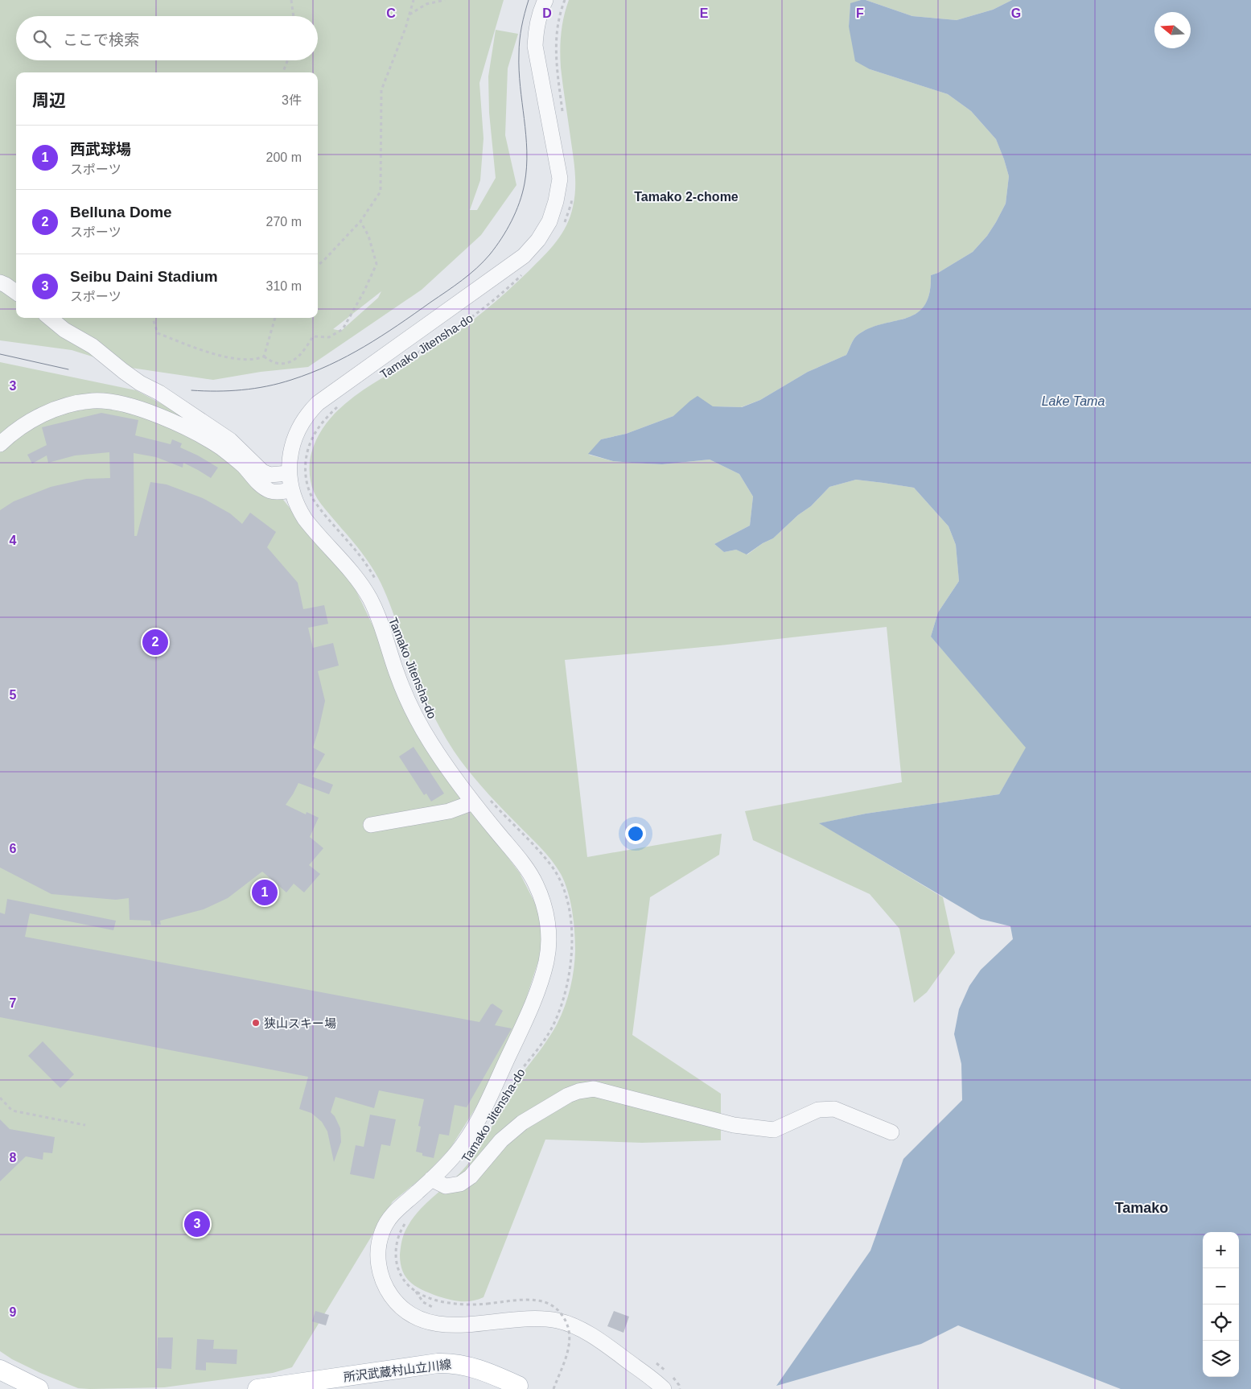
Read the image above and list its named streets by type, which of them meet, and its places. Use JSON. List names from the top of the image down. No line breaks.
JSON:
{"streets":{"main road":["所沢武蔵村山立川線"],"path":["Tamako Jitensha-do"]},"districts":["Tamako 2-chome","Tamako"],"water":["Lake Tama"],"places":["狭山スキー場"],"north":"left","page":{"search":"ここで検索","heading":["周辺","3件"],"list":[{"mark":"1","name":"西武球場","note":"スポーツ","value":"200 m"},{"mark":"2","name":"Belluna Dome","note":"スポーツ","value":"270 m"},{"mark":"3","name":"Seibu Daini Stadium","note":"スポーツ","value":"310 m"}],"pins":["2","1","3"],"map_buttons":["+","−"]},"grid":{"columns":["C","D","E","F","G"],"rows":["3","4","5","6","7","8","9"]}}
